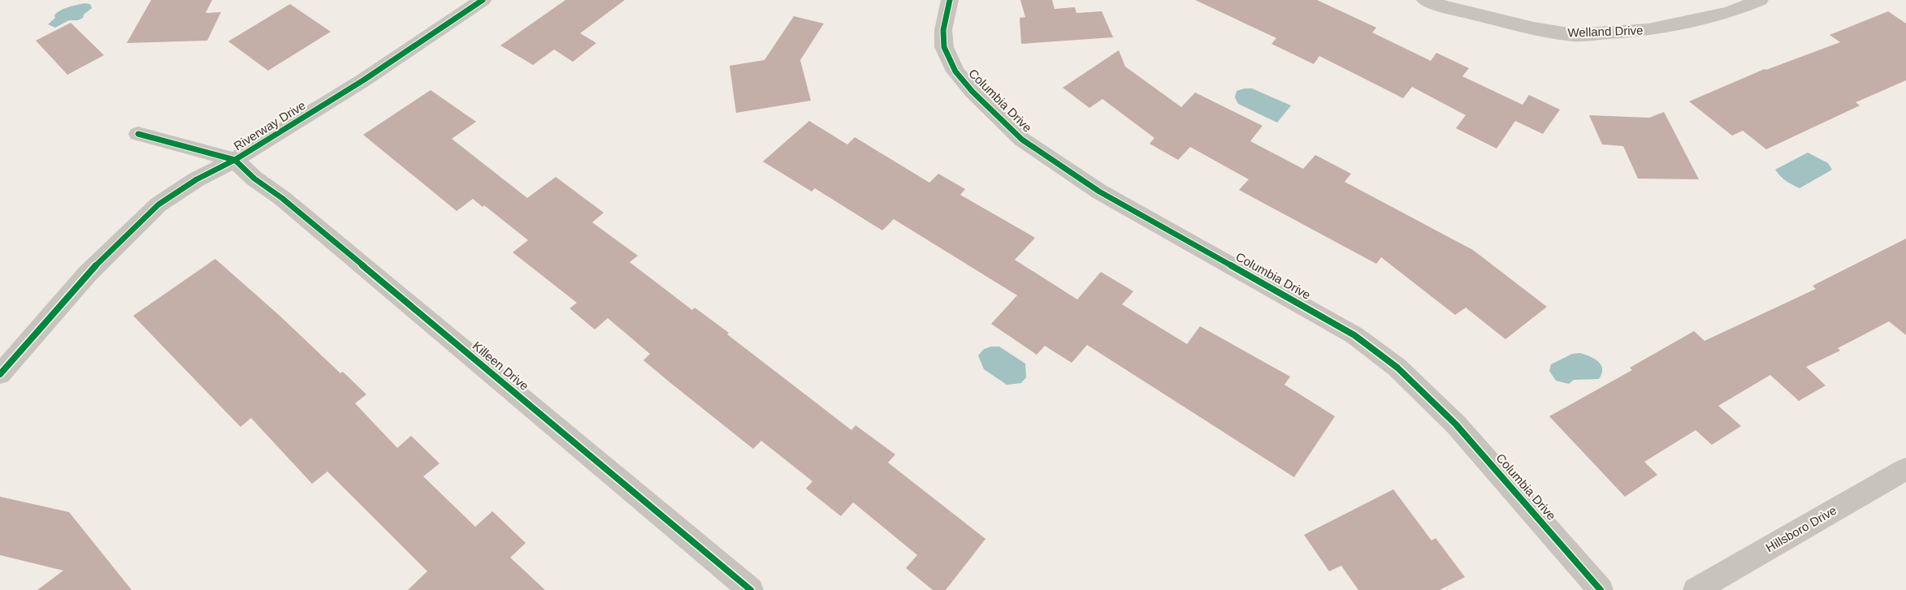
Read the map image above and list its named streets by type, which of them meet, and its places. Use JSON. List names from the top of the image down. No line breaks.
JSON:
{"streets":{"street":["Welland Drive","Columbia Drive","Riverway Drive","Killeen Drive","Hillsboro Drive"]},"crossings":[["Riverway Drive","Killeen Drive"]]}
